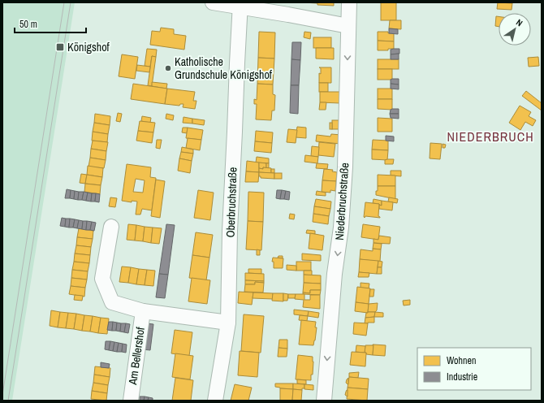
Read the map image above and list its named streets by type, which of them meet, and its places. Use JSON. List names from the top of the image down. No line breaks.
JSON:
{"streets":{"street":["Niederbruchstraße","Oberbruchstraße","Am Bellershof"]},"crossings":[["Oberbruchstraße","Am Bellershof"]],"one_way":["Niederbruchstraße"],"districts":["NIEDERBRUCH"],"places":{"transit":["Königshof"],"other":["Katholische Grundschule Königshof"]},"legend":["Wohnen","Industrie"],"scale_bar":"50 m","north":"top right"}
